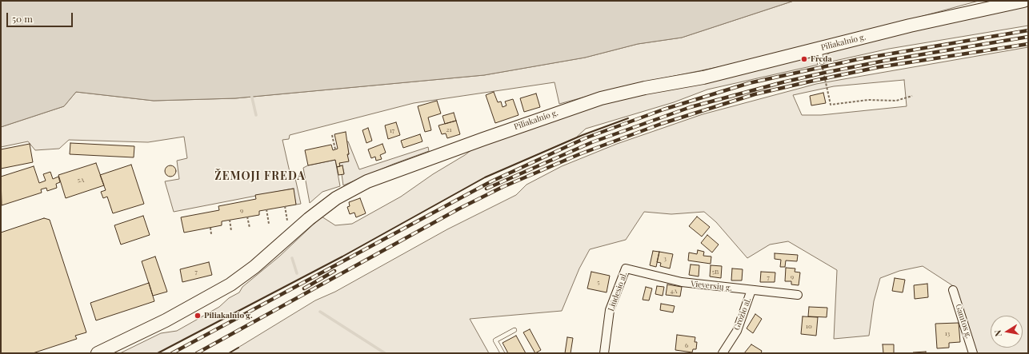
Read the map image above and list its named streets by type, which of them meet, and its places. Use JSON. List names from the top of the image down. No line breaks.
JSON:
{"streets":{"main road":["Piliakalnio g."],"street":["Vieversių g.","Liūdesio al.","Grožio al.","Gamtos g."]},"crossings":[["Vieversių g.","Liūdesio al."],["Vieversių g.","Grožio al."]],"districts":["ŽEMOJI FREDA"],"places":["Freda","Piliakalnio g."],"house_numbers":["21","17","5A","9","3","7","5B","9","7","5","4A","10","13","6"],"scale_bar":"50 m","north":"left"}
